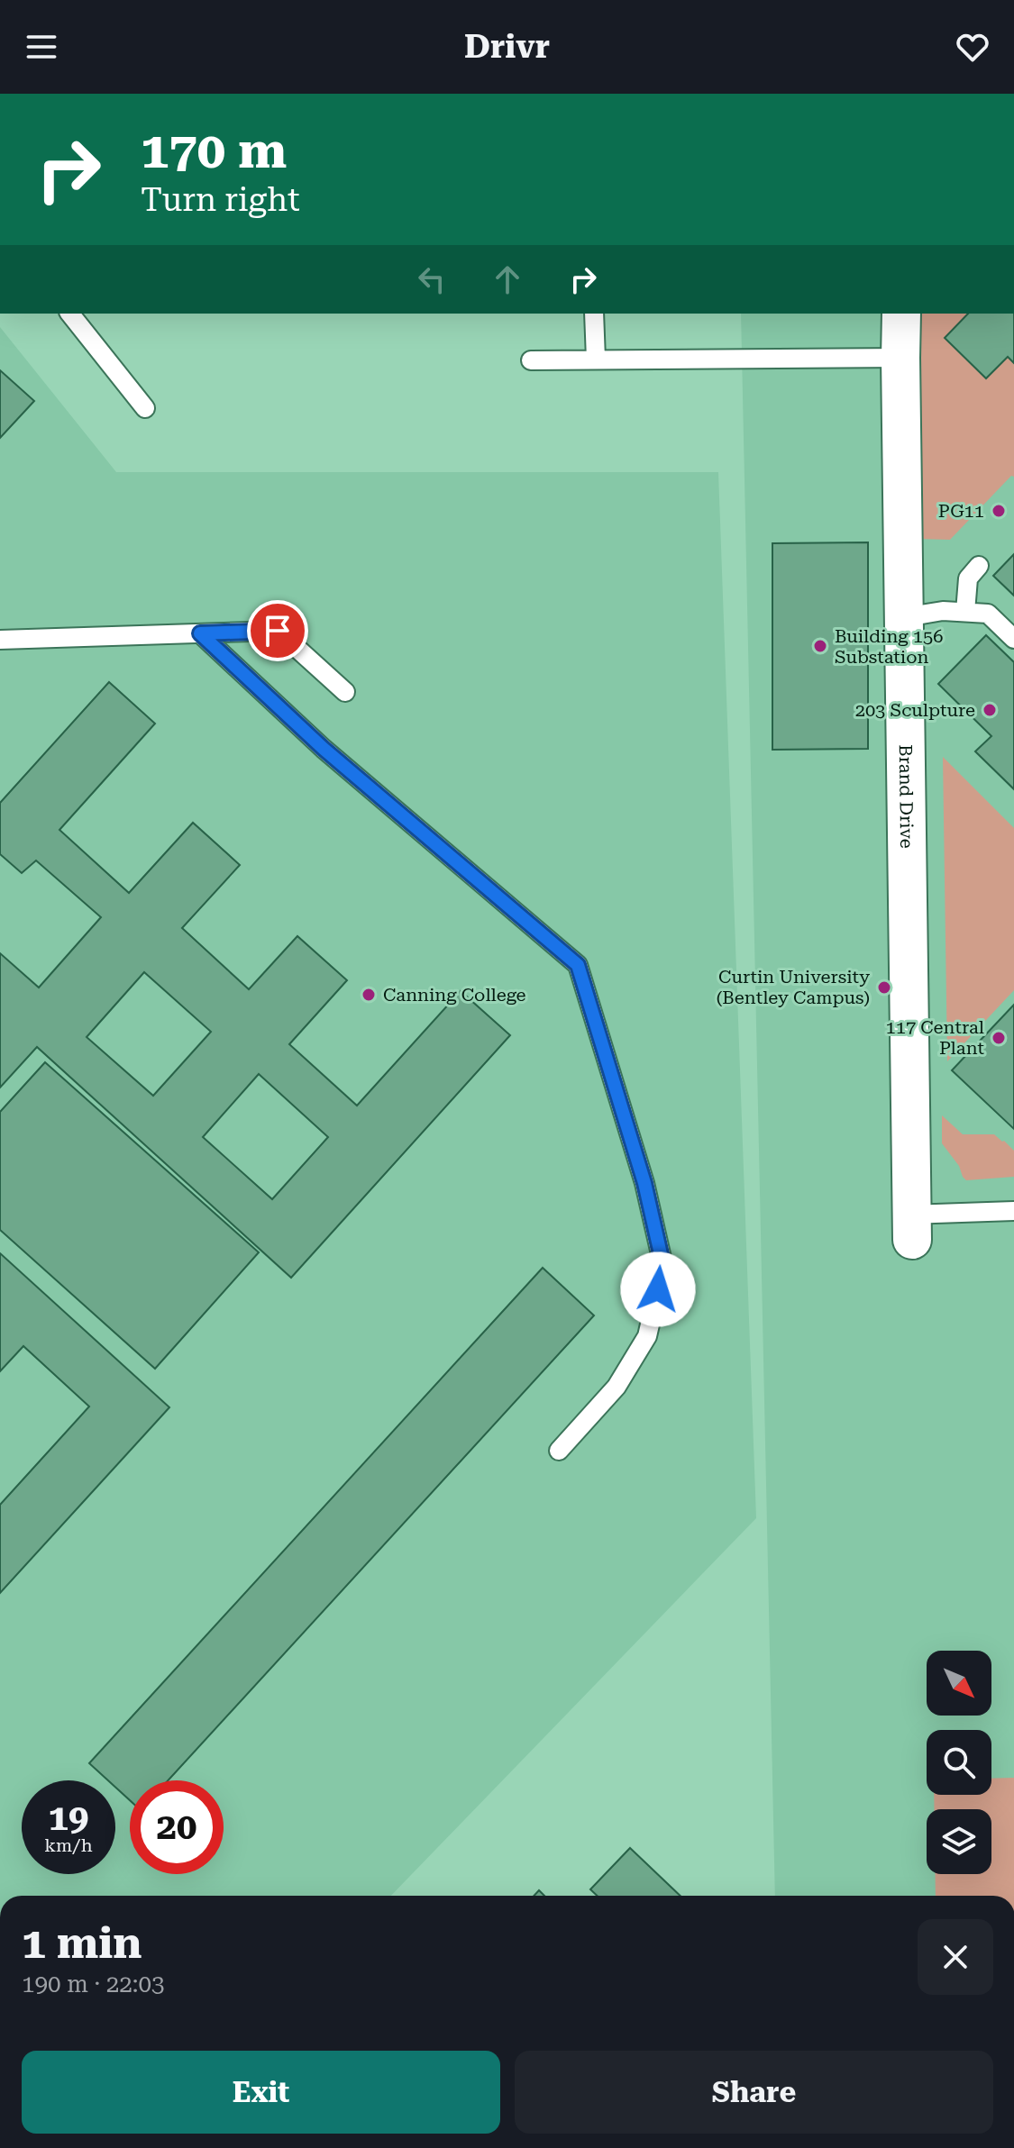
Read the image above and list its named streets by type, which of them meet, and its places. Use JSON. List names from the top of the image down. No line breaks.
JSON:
{"streets":{"street":["Brand Drive"]},"places":["PG11","Building 156 Substation","203 Sculpture","Curtin University (Bentley Campus)","Canning College","117 Central Plant"],"north":"bottom right","page":{"header":"Drivr","turn":["170 m","Turn right"],"speed":"19 km/h","limit":"20","heading":["1 min","190 m · 22:03"],"buttons":["Exit","Share"]}}
